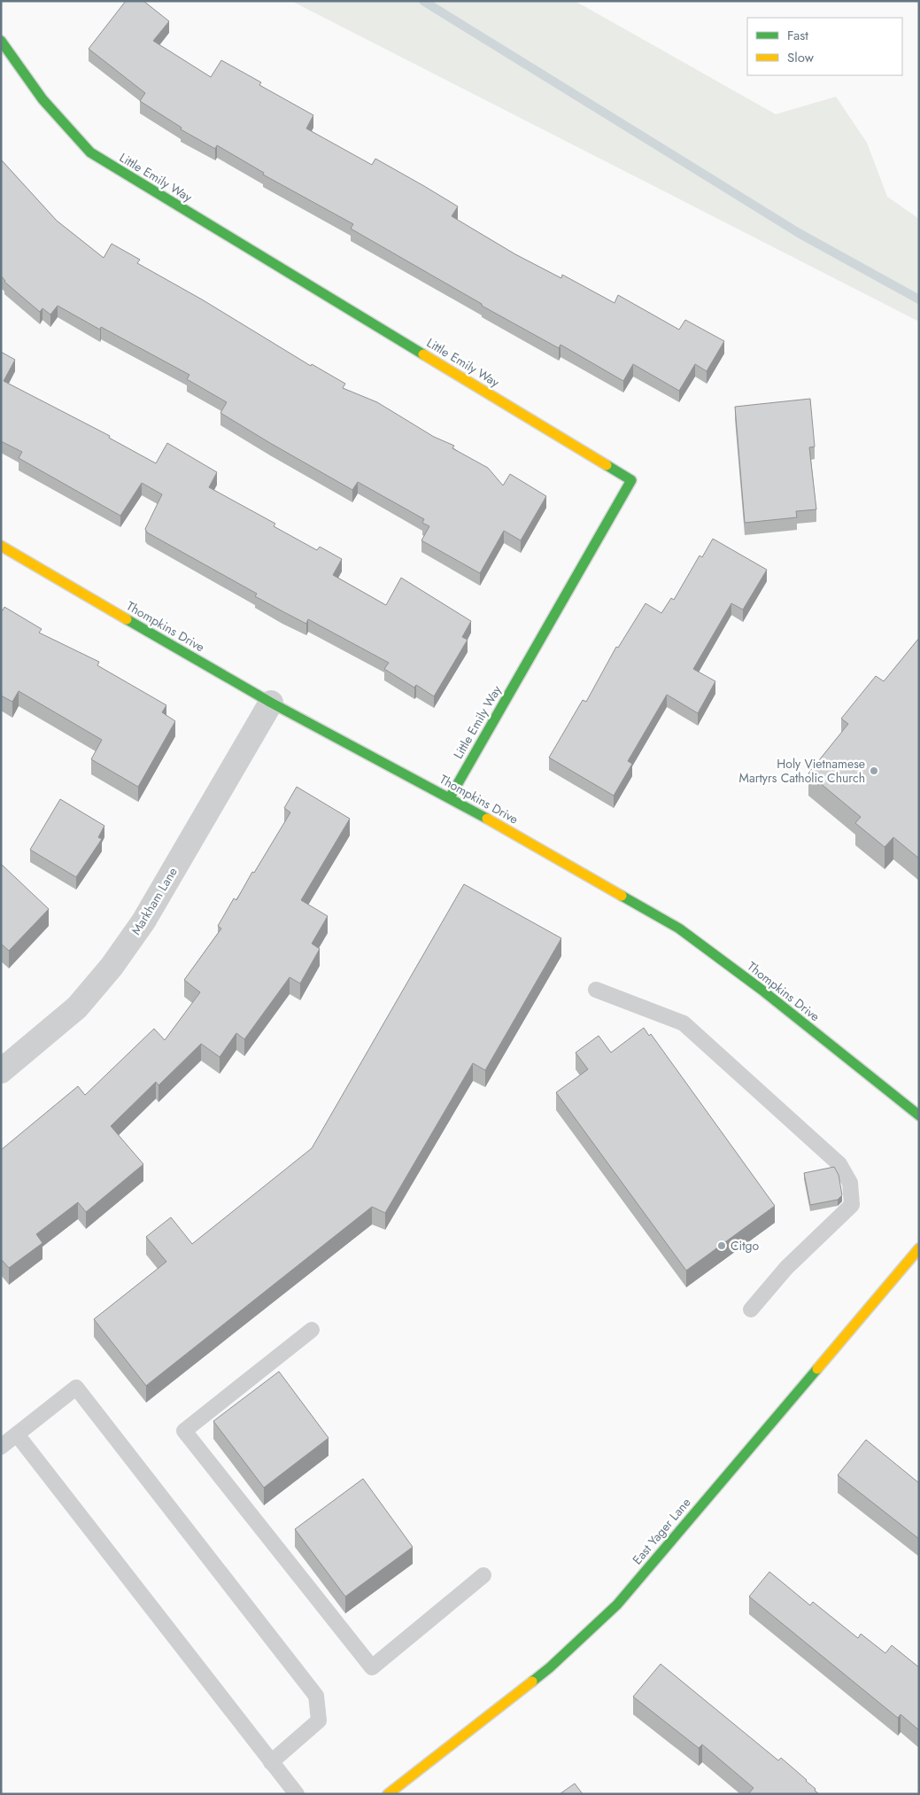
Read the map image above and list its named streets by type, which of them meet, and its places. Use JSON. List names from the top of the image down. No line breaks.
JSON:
{"streets":{"street":["Little Emily Way","Thompkins Drive","Markham Lane","East Yager Lane"]},"crossings":[["Little Emily Way","Thompkins Drive"],["Thompkins Drive","Markham Lane"]],"places":["Holy Vietnamese Martyrs Catholic Church","Citgo"],"legend":["Fast","Slow"]}
